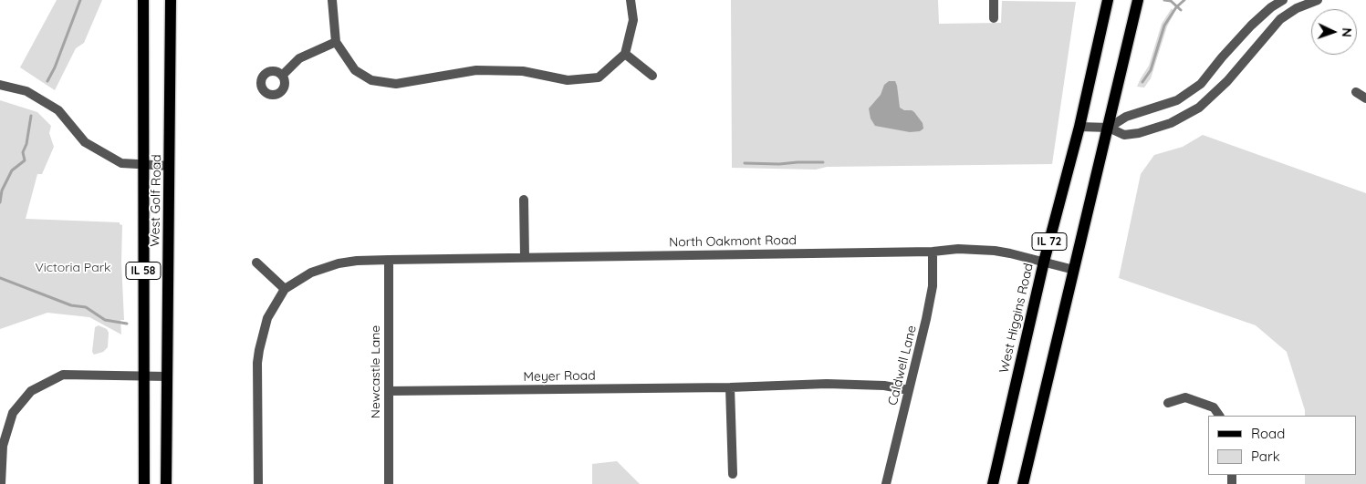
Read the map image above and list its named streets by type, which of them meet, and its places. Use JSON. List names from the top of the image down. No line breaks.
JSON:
{"streets":{"main road":["West Golf Road","IL 72","IL 58","West Higgins Road"],"street":["North Oakmont Road","Caldwell Lane","Newcastle Lane","Meyer Road"]},"crossings":[["North Oakmont Road","IL 72"],["North Oakmont Road","West Higgins Road"],["North Oakmont Road","Caldwell Lane"],["North Oakmont Road","Newcastle Lane"],["Caldwell Lane","Meyer Road"],["Newcastle Lane","Meyer Road"]],"parks":["Victoria Park"],"legend":["Road","Park"],"north":"right"}
